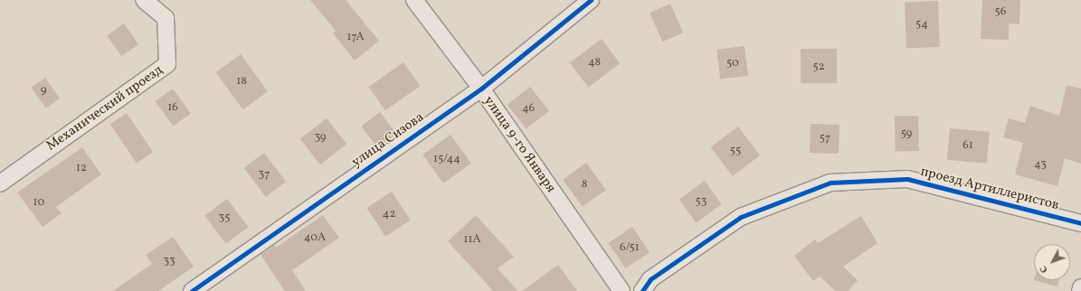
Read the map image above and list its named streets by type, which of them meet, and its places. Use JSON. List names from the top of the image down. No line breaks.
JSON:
{"streets":{"street":["Механический проезд","улица Сизова","улица 9-го Января","проезд Артиллеристов"]},"crossings":[["улица Сизова","улица 9-го Января"]],"house_numbers":["56","54","17А","48","50","52","18","9","16","46","59","39","57","61","55","15/44","43","12","37","8","53","10","42","35","40А","11А","6/51","33"],"north":"bottom left"}
